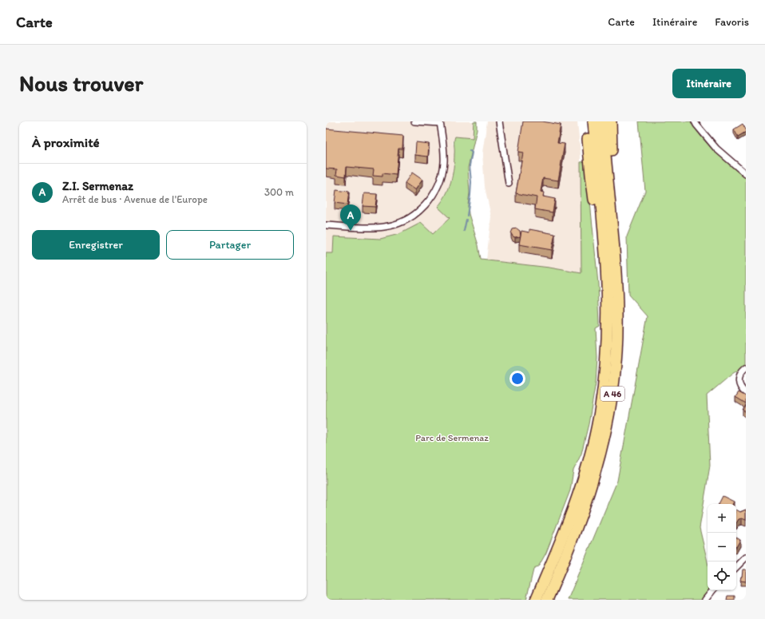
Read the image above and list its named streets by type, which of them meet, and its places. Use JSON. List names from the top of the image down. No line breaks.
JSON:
{"streets":{"highway":["A 46"]},"parks":["Parc de Sermenaz"],"page":{"header":"Carte","nav":["Carte","Itinéraire","Favoris"],"buttons":["Itinéraire",["Enregistrer","Partager"]],"title":"Nous trouver","heading":"À proximité","list":[{"mark":"A","name":"Z.I. Sermenaz","note":"Arrêt de bus · Avenue de l'Europe","value":"300 m"}],"pins":"A","map_buttons":["+","−"]}}
